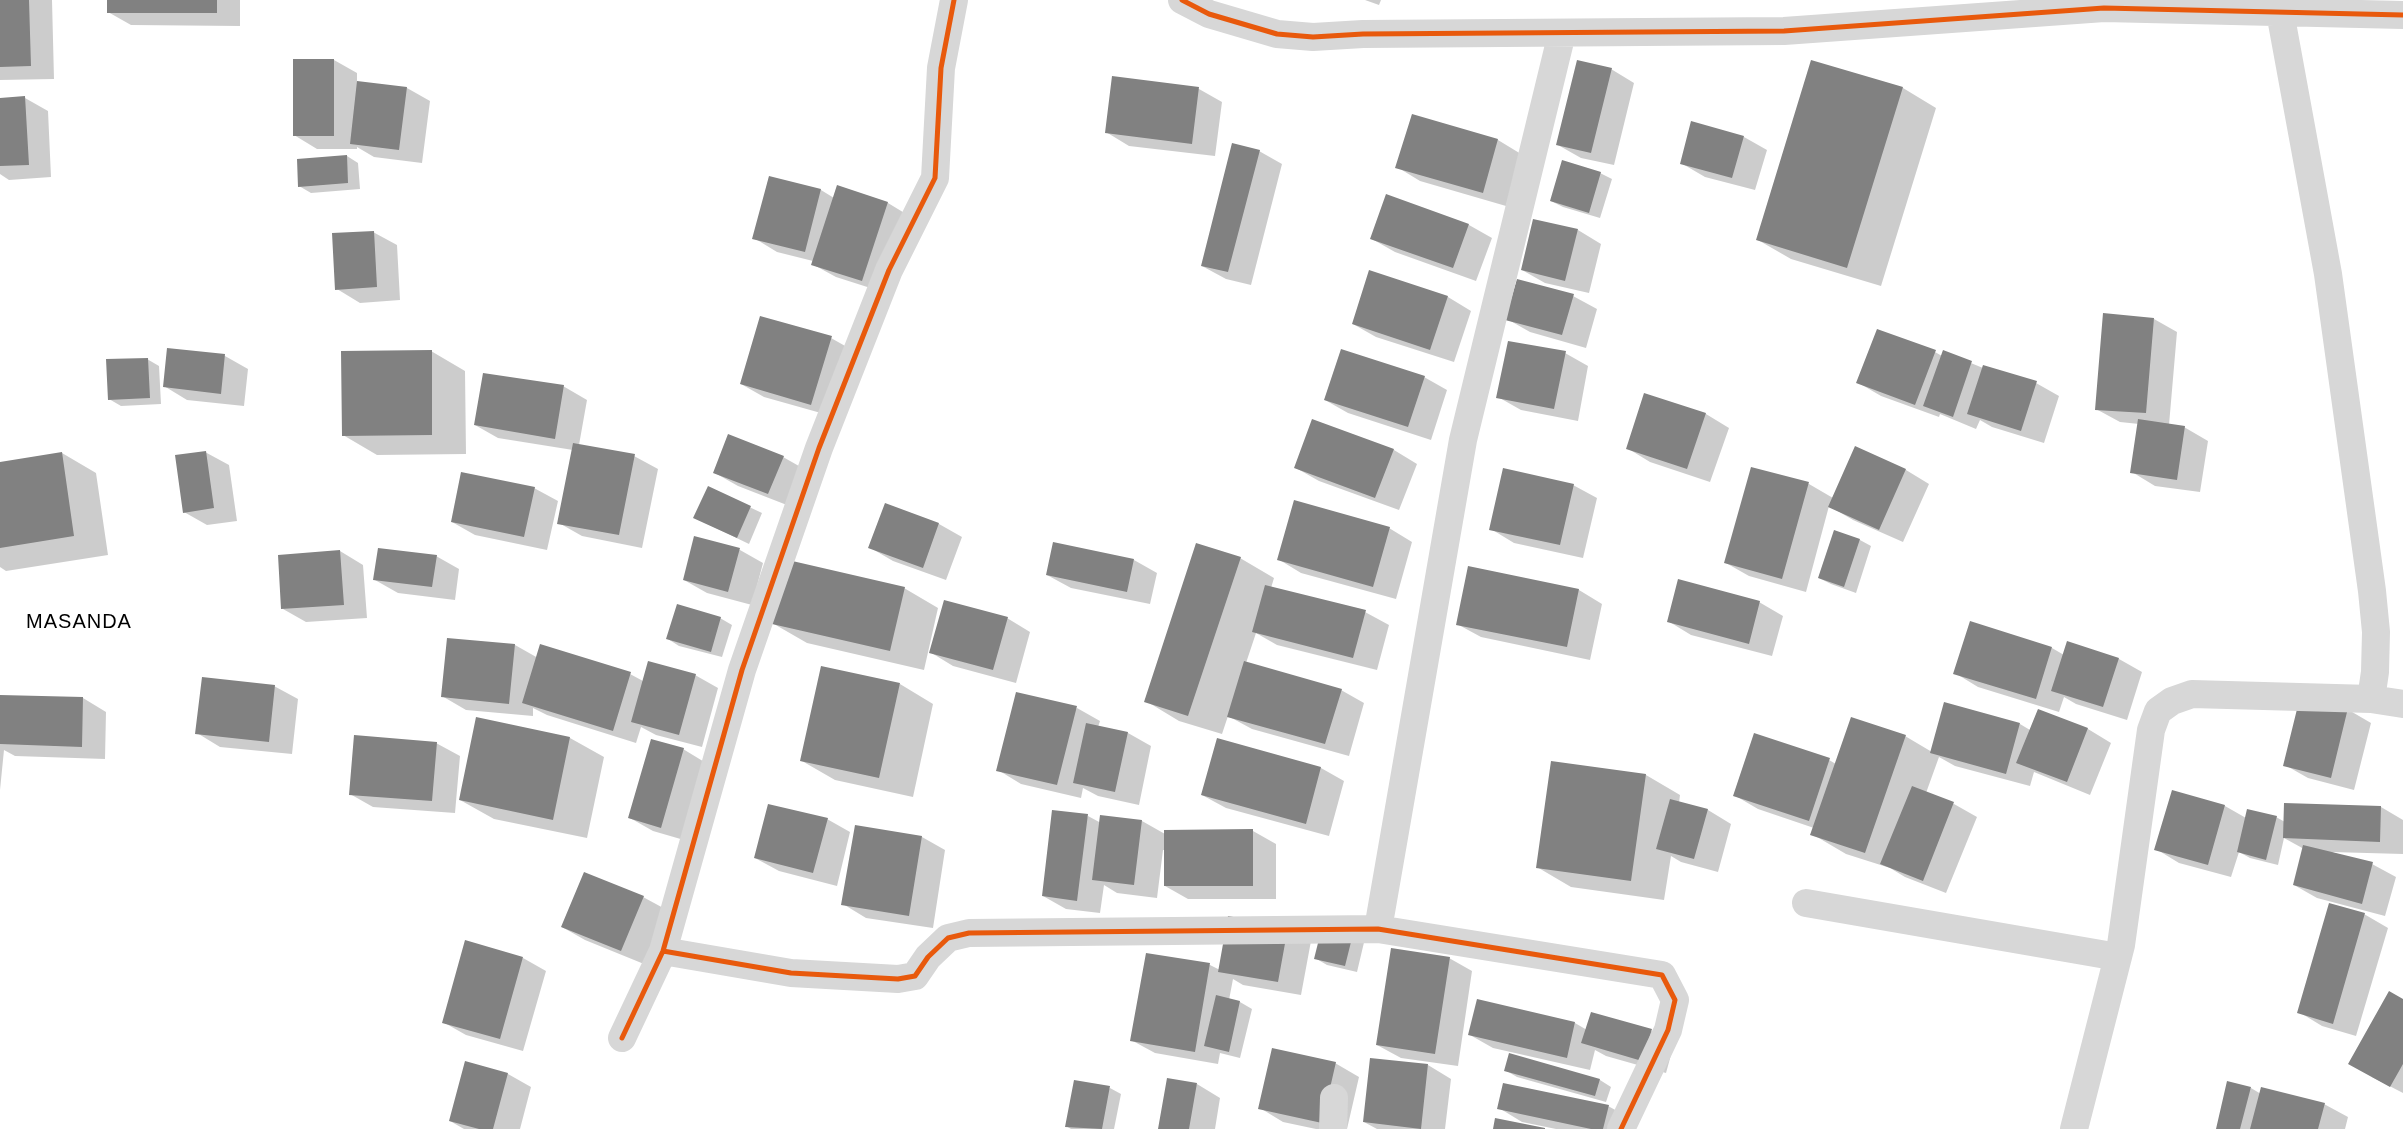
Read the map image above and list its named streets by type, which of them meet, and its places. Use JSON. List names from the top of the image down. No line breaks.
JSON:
{"districts":["MASANDA"]}
